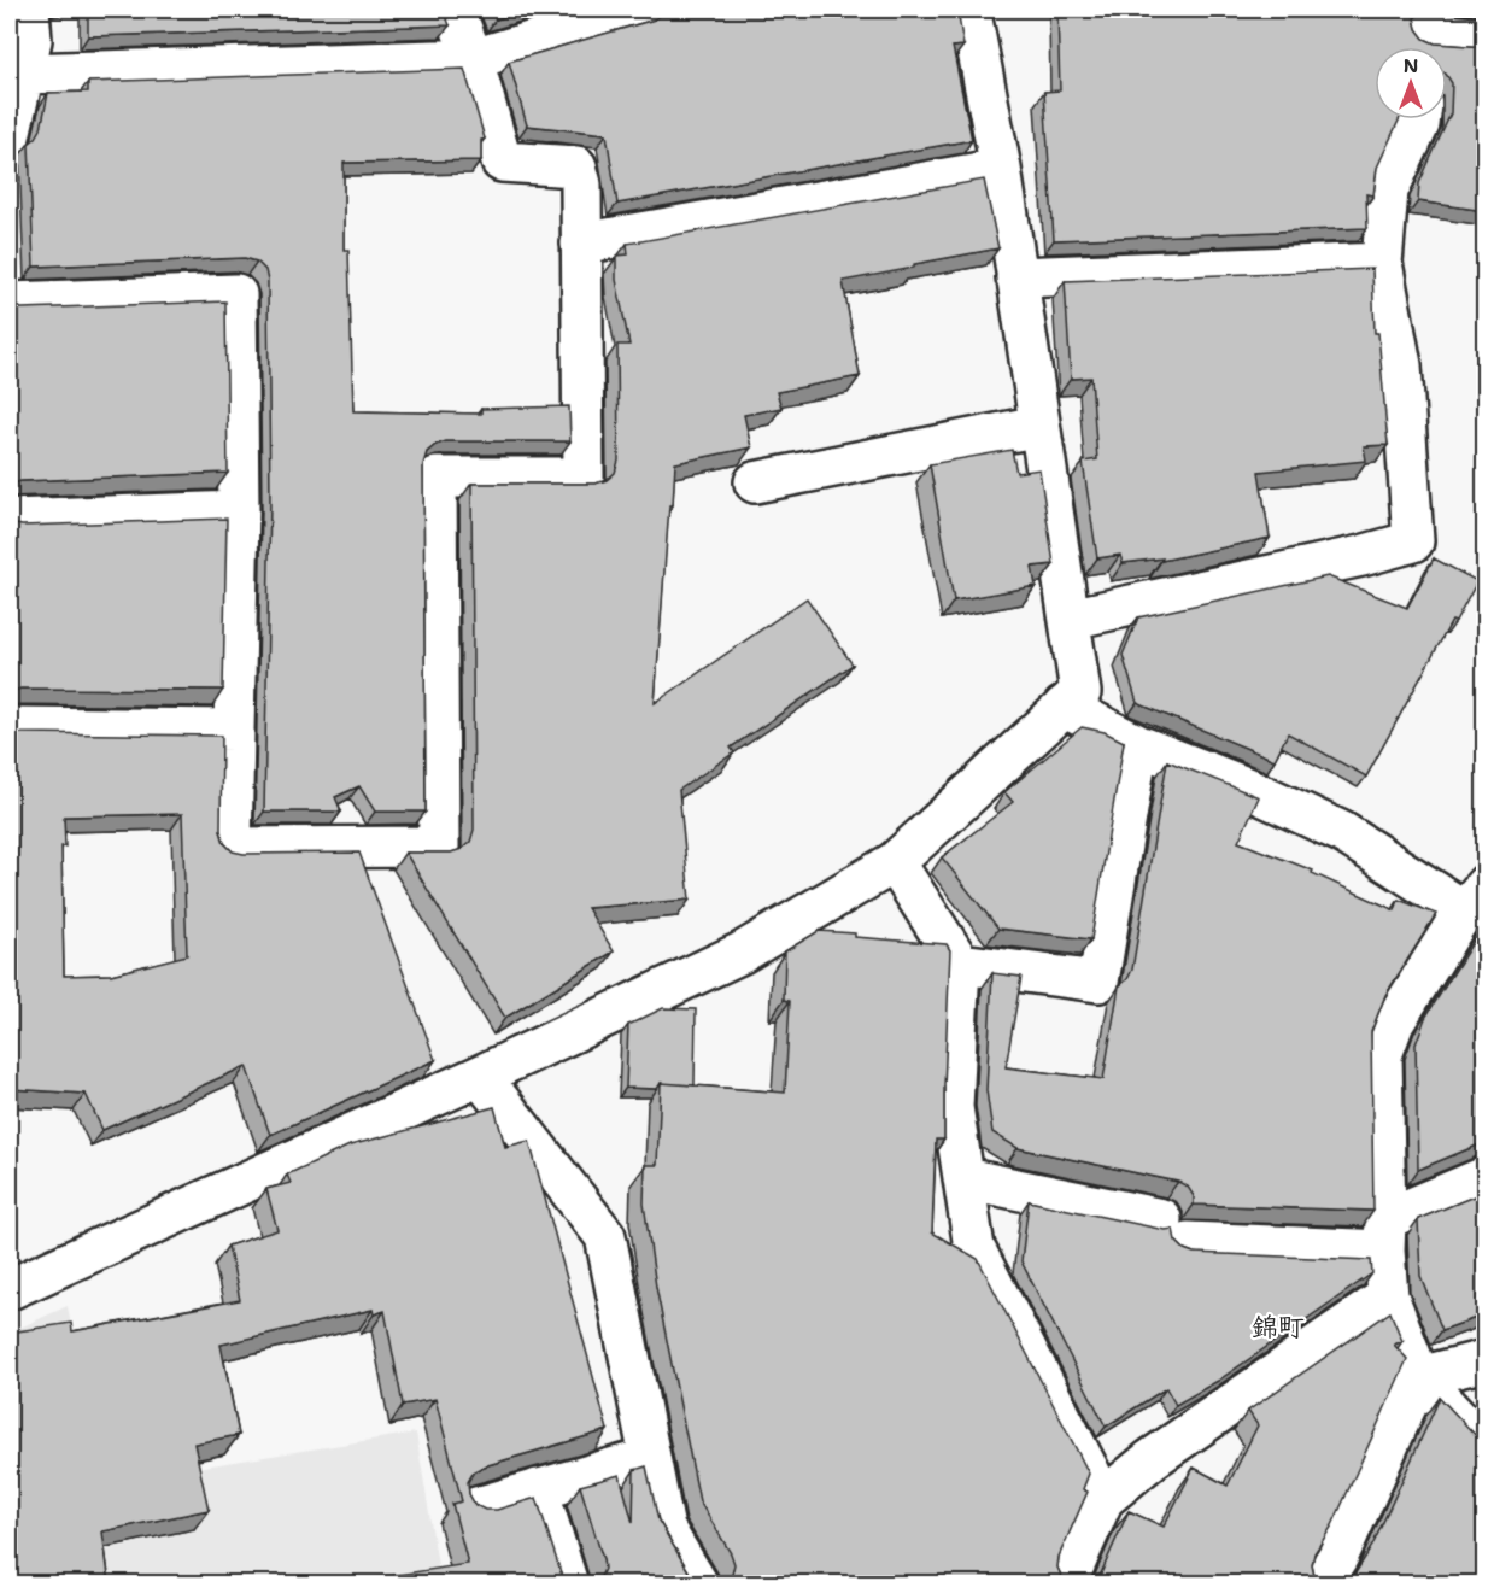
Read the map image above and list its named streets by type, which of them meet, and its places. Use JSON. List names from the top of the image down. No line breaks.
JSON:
{"districts":["錦町"],"north":"top"}
